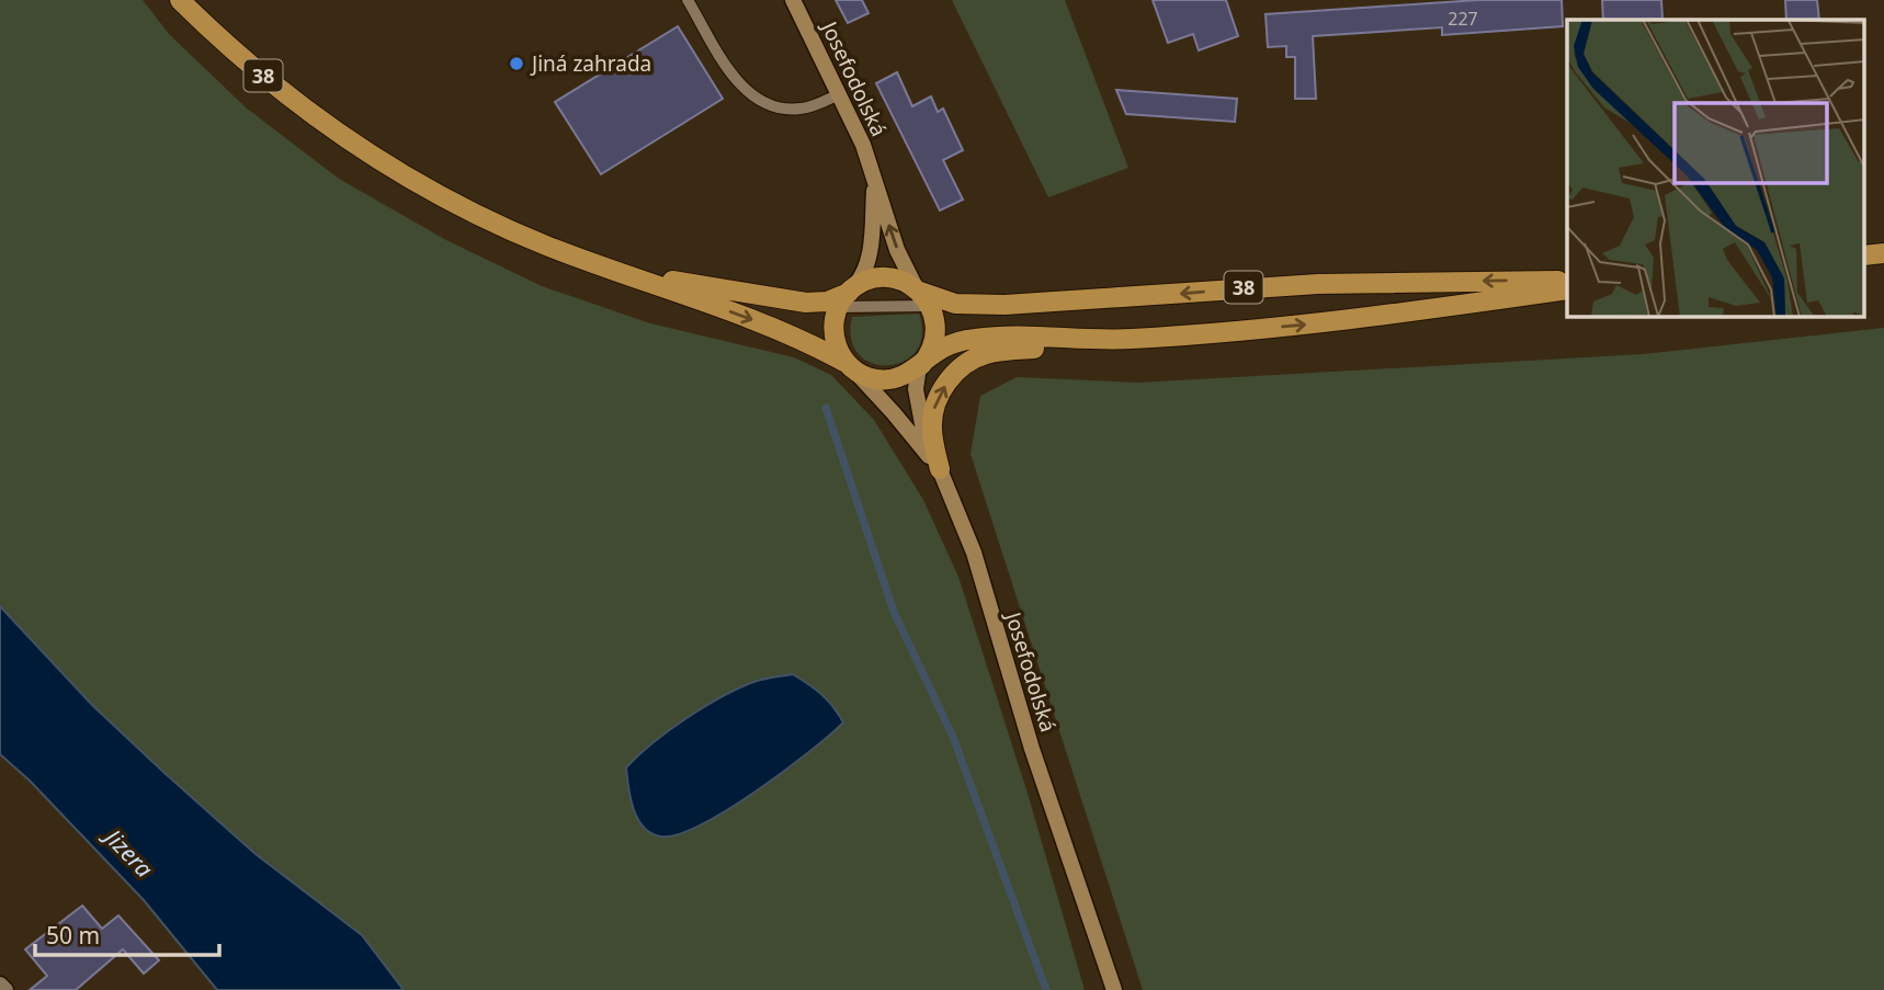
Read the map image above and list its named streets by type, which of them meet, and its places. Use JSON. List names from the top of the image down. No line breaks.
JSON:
{"streets":{"main road":["38","Josefodolská"]},"crossings":[["38","Josefodolská"]],"water":["Jizera"],"places":["Jiná zahrada"],"house_numbers":["227"],"scale_bar":"50 m"}
